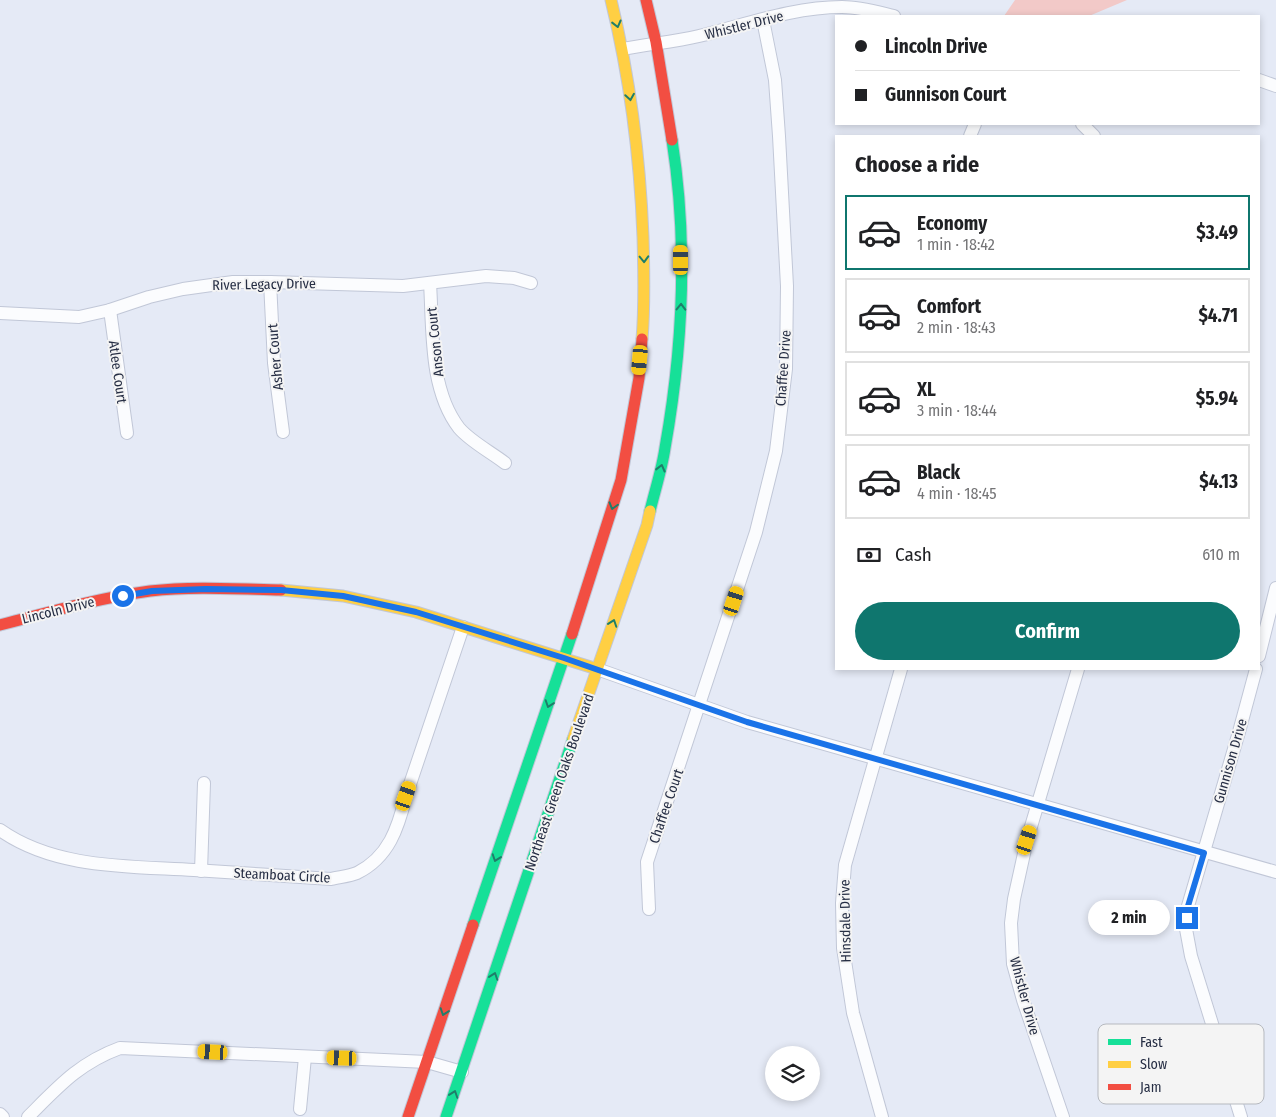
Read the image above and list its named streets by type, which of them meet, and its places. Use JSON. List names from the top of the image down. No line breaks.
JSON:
{"streets":{"main road":["Lincoln Drive","Northeast Green Oaks Boulevard"],"street":["Whistler Drive","River Legacy Drive","Anson Court","Asher Court","Chaffee Drive","Atlee Court","Gunnison Drive","Chaffee Court","Steamboat Circle","Hinsdale Drive"]},"crossings":[["Whistler Drive","Chaffee Drive"],["Whistler Drive","Lincoln Drive"],["Whistler Drive","Northeast Green Oaks Boulevard"],["River Legacy Drive","Anson Court"],["River Legacy Drive","Asher Court"],["River Legacy Drive","Atlee Court"],["Chaffee Drive","Lincoln Drive"],["Chaffee Drive","Chaffee Court"],["Lincoln Drive","Gunnison Drive"],["Lincoln Drive","Northeast Green Oaks Boulevard"],["Lincoln Drive","Chaffee Court"],["Lincoln Drive","Steamboat Circle"],["Lincoln Drive","Hinsdale Drive"]],"legend":["Fast","Slow","Jam"],"page":{"banner":["Lincoln Drive","Gunnison Court"],"heading":"Choose a ride","list":[{"name":"Economy","note":"1 min · 18:42","value":"$3.49"},{"name":"Comfort","note":"2 min · 18:43","value":"$4.71"},{"name":"XL","note":"3 min · 18:44","value":"$5.94"},{"name":"Black","note":"4 min · 18:45","value":"$4.13"}],"pay":["Cash","610 m"],"buttons":"Confirm","bubble":"2 min"}}
